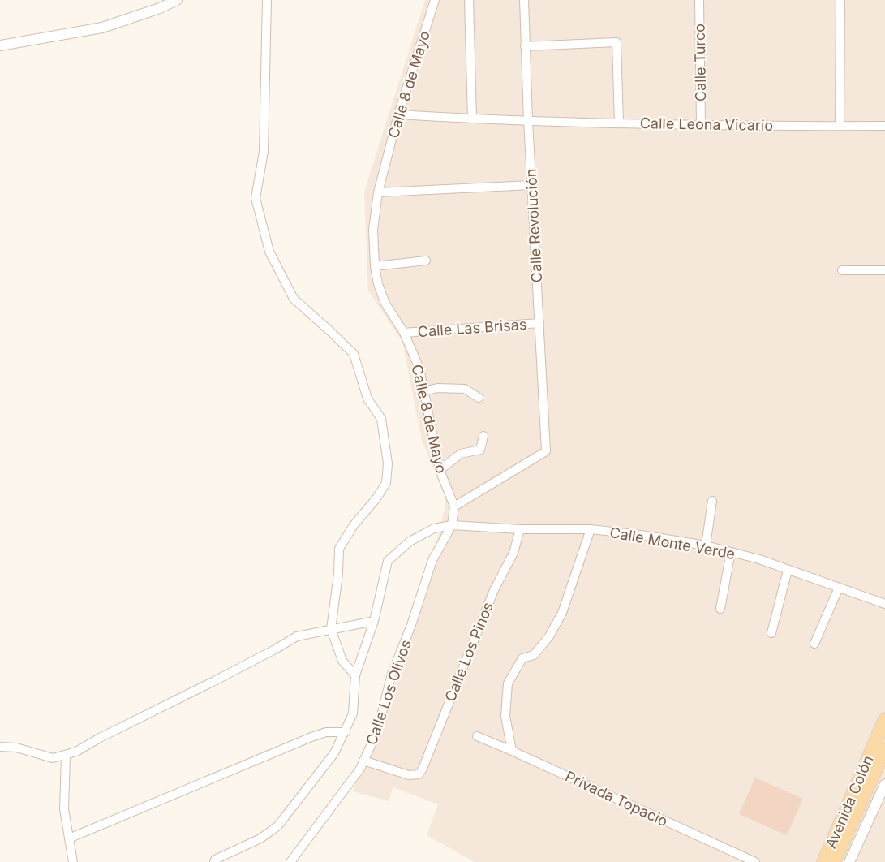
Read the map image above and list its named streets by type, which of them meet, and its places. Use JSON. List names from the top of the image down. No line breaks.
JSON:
{"streets":{"main road":["Avenida Colón"],"street":["Calle Turco","Calle 8 de Mayo","Calle Leona Vicario","Calle Revolución","Calle Las Brisas","Calle Monte Verde","Calle Los Pinos","Calle Los Olivos","Privada Topacio"]},"crossings":[["Calle Turco","Calle Leona Vicario"],["Calle 8 de Mayo","Calle Leona Vicario"],["Calle 8 de Mayo","Calle Revolución"],["Calle 8 de Mayo","Calle Las Brisas"],["Calle 8 de Mayo","Calle Los Olivos"],["Calle Leona Vicario","Calle Revolución"],["Calle Revolución","Calle Las Brisas"],["Calle Revolución","Calle Los Olivos"],["Calle Monte Verde","Calle Los Pinos"],["Calle Monte Verde","Calle Los Olivos"],["Calle Los Pinos","Calle Los Olivos"]]}
